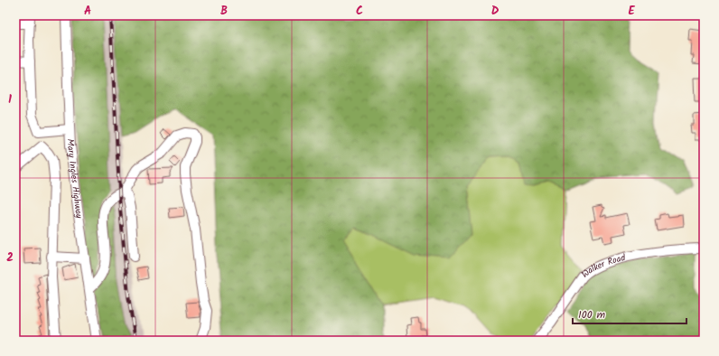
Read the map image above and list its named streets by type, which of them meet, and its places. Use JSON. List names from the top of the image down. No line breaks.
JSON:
{"streets":{"street":["Mary Ingles Highway","Walker Road"]},"scale_bar":"100 m","grid":{"columns":["A","B","C","D","E"],"rows":["1","2"]}}
